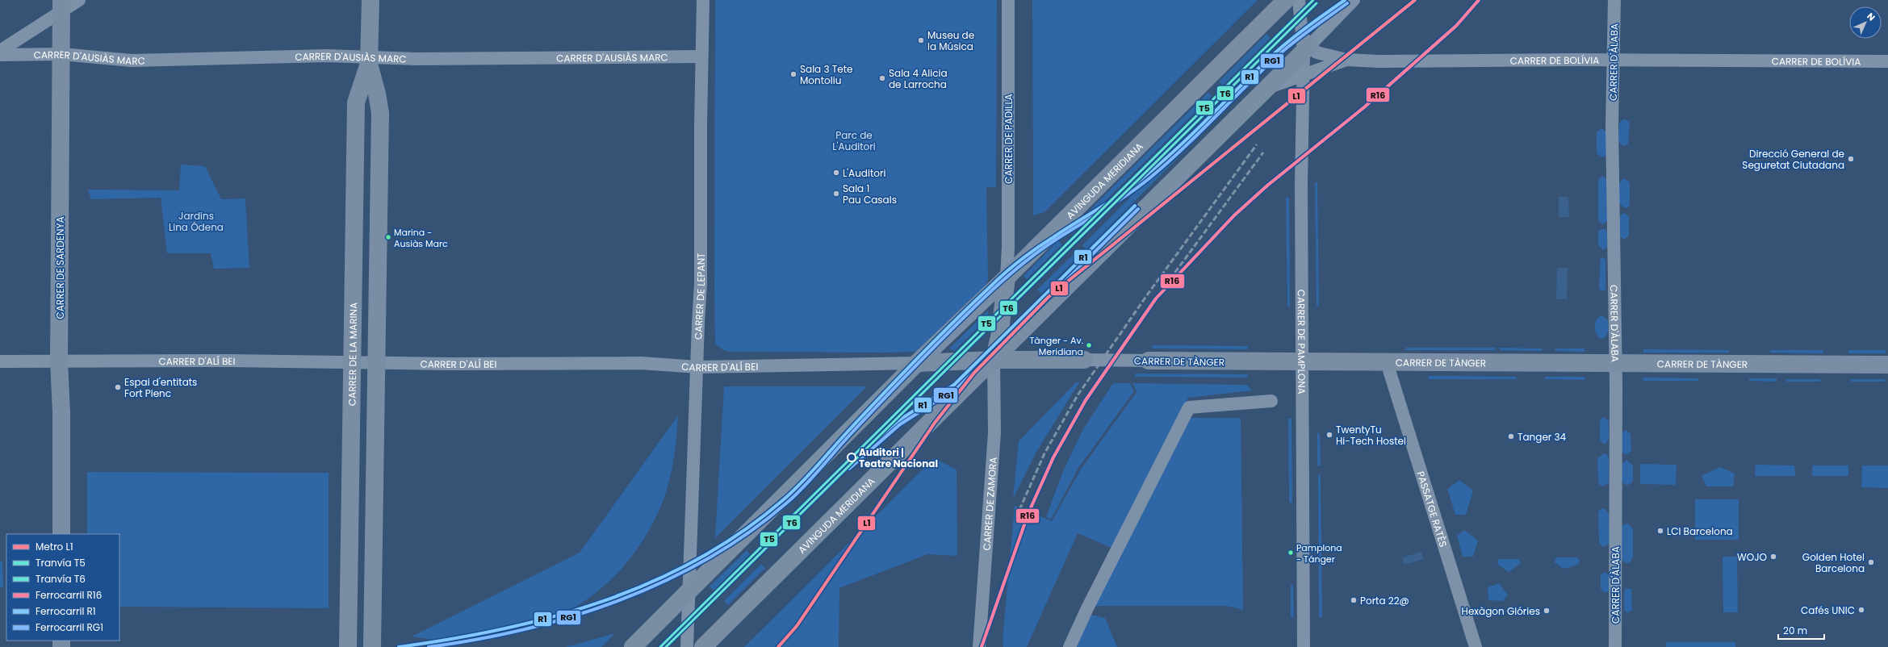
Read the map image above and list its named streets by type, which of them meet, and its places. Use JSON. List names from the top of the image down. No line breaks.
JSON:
{"streets":{"street":["CARRER D'AUSIÀS MARC","CARRER DE BOLÍVIA","CARRER D'ÀLABA","CARRER DE PADILLA","AVINGUDA MERIDIANA","CARRER DE SARDENYA","CARRER DE LEPANT","CARRER DE PAMPLONA","CARRER DE LA MARINA","CARRER D'ALÍ BEI","CARRER DE TÀNGER","CARRER DE ZAMORA","PASSATGE RATÈS"]},"crossings":[["CARRER D'AUSIÀS MARC","CARRER DE SARDENYA"],["CARRER D'AUSIÀS MARC","CARRER DE LEPANT"],["CARRER D'AUSIÀS MARC","CARRER DE LA MARINA"],["CARRER DE BOLÍVIA","CARRER D'ÀLABA"],["CARRER DE BOLÍVIA","AVINGUDA MERIDIANA"],["CARRER DE BOLÍVIA","CARRER DE PAMPLONA"],["CARRER D'ÀLABA","CARRER DE TÀNGER"],["CARRER DE PADILLA","AVINGUDA MERIDIANA"],["AVINGUDA MERIDIANA","CARRER DE LEPANT"],["AVINGUDA MERIDIANA","CARRER DE PAMPLONA"],["AVINGUDA MERIDIANA","CARRER D'ALÍ BEI"],["AVINGUDA MERIDIANA","CARRER DE TÀNGER"],["AVINGUDA MERIDIANA","CARRER DE ZAMORA"],["CARRER DE SARDENYA","CARRER D'ALÍ BEI"],["CARRER DE LEPANT","CARRER D'ALÍ BEI"],["CARRER DE PAMPLONA","CARRER DE TÀNGER"],["CARRER DE LA MARINA","CARRER D'ALÍ BEI"],["CARRER D'ALÍ BEI","CARRER DE TÀNGER"],["CARRER DE TÀNGER","CARRER DE ZAMORA"]],"parks":["Parc de L'Auditori","Jardins Lina Ódena"],"places":["Museu de la Música","Sala 3 Tete Montoliu","Sala 4 Alicia de Larrocha","Direcció General de Seguretat Ciutadana","L'Auditori","Sala 1 Pau Casals","Marina - Ausiàs Marc","Tànger - Av. Meridiana","Espai d'entitats Fort Pienc","TwentyTu Hi-Tech Hostel","Tanger 34","Auditori | Teatre Nacional","LCI Barcelona","Pamplona - Tánger","WOJO","Golden Hotel Barcelona","Porta 22@","Cafés UNIC","Hexàgon Glóries"],"lines":["metro line L1","tram line T5","rail line R16","rail line R1","tram line T6","rail line RG1"],"legend":["Metro L1","Tranvía T5","Tranvía T6","Ferrocarril R16","Ferrocarril R1","Ferrocarril RG1"],"scale_bar":"20 m","north":"top right"}
